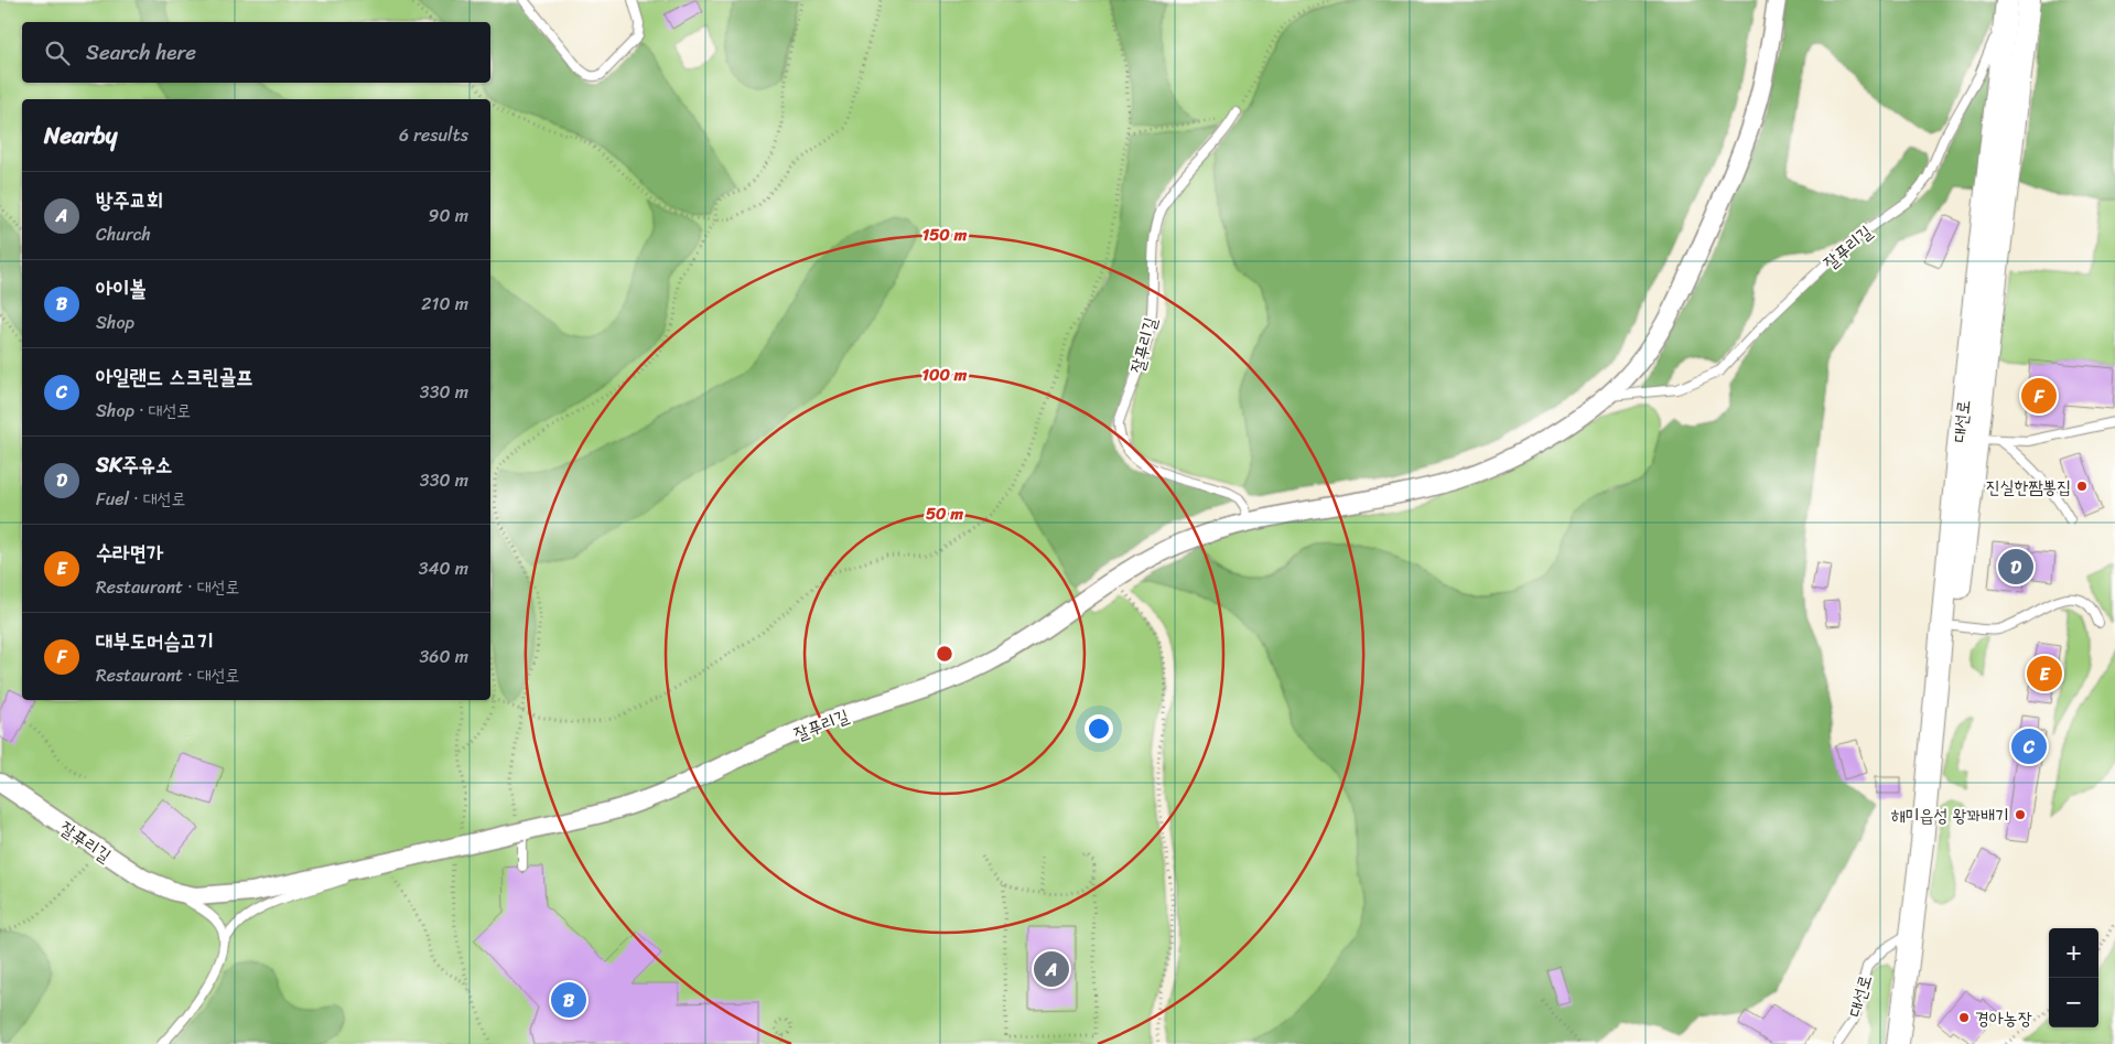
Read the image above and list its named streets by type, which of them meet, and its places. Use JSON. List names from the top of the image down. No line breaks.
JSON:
{"streets":{"street":["잘푸리길","대선로"]},"crossings":[["잘푸리길","대선로"]],"places":["진실한짬뽕집","해미읍성 왕꽈배기","경아농장"],"page":{"search":"Search here","heading":["Nearby","6 results"],"list":[{"mark":"A","name":"방주교회","note":"Church","value":"90 m"},{"mark":"B","name":"아이볼","note":"Shop","value":"210 m"},{"mark":"C","name":"아일랜드 스크린골프","note":"Shop · 대선로","value":"330 m"},{"mark":"D","name":"SK주유소","note":"Fuel · 대선로","value":"330 m"},{"mark":"E","name":"수라면가","note":"Restaurant · 대선로","value":"340 m"},{"mark":"F","name":"대부도머슴고기","note":"Restaurant · 대선로","value":"360 m"}],"pins":["F","D","E","C","A","B"],"map_buttons":["+","−"]},"rings":["150 m","100 m","50 m"]}
